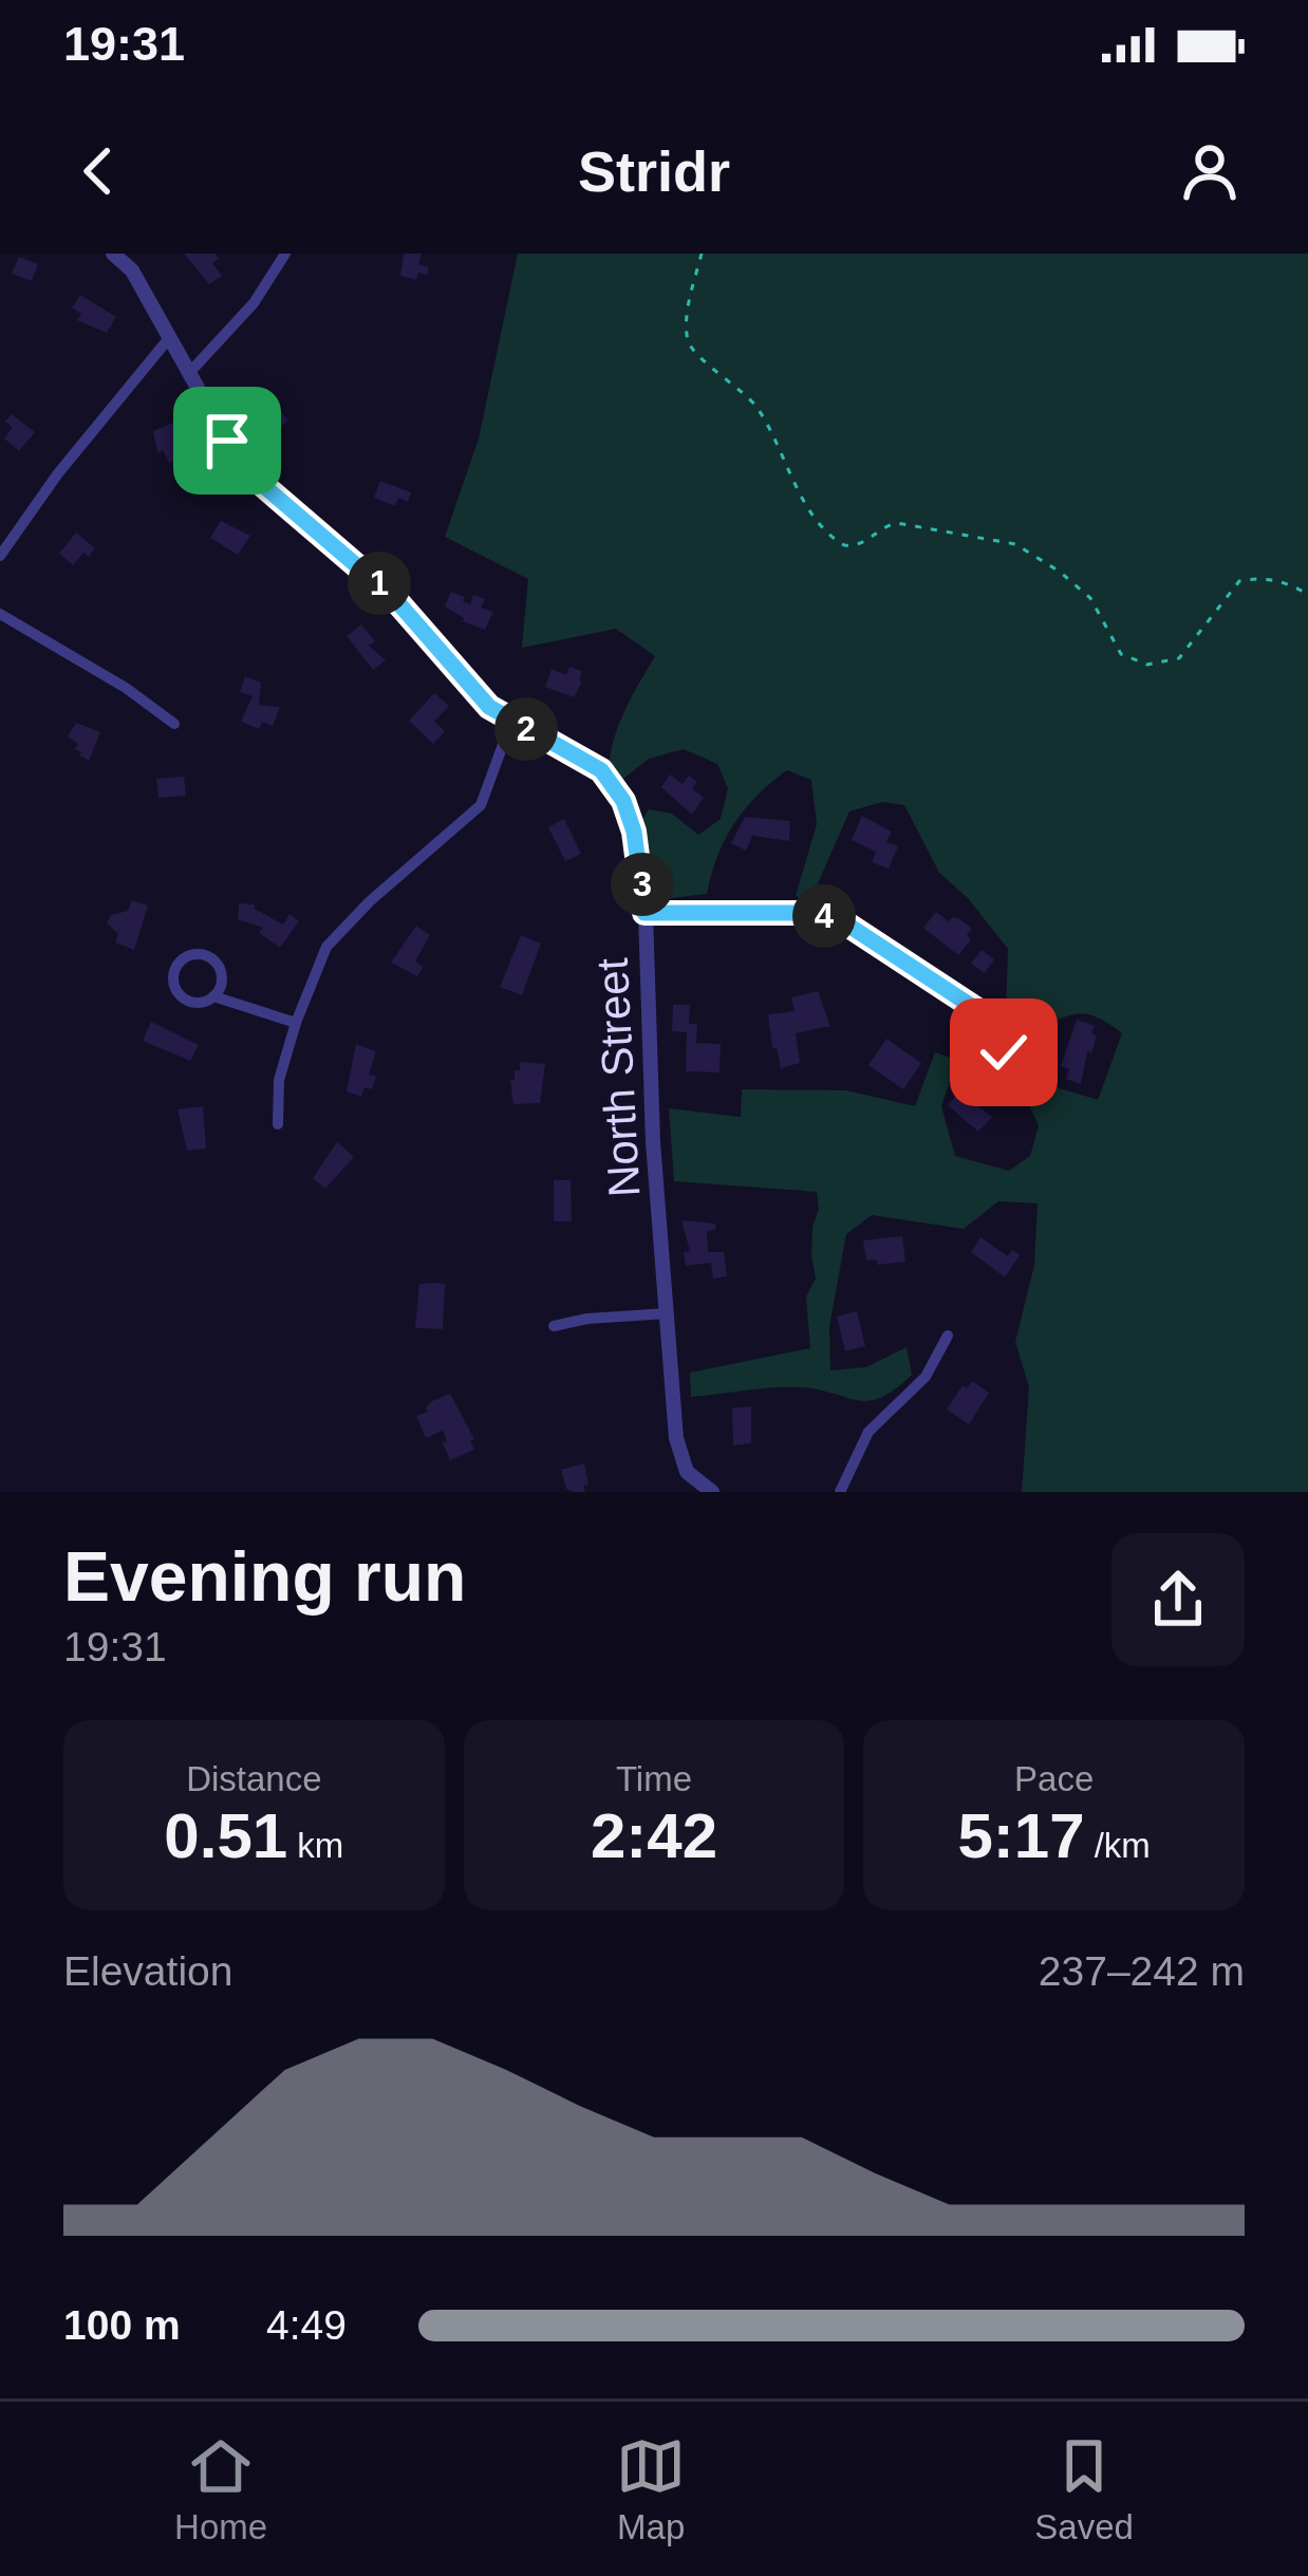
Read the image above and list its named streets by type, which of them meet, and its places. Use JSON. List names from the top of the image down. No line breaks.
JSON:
{"streets":{"street":["North Street"]},"page":{"status":"19:31","header":"Stridr","pins":["1","2","3","4"],"heading":["Evening run","19:31"],"stats":[["Distance","0.51 km"],["Time","2:42"],["Pace","5:17 /km"]],"chart":["Elevation","237–242 m"],"list":[{"name":"100 m","note":"4:49"}],"tabs":["Home","Map","Saved"]}}
